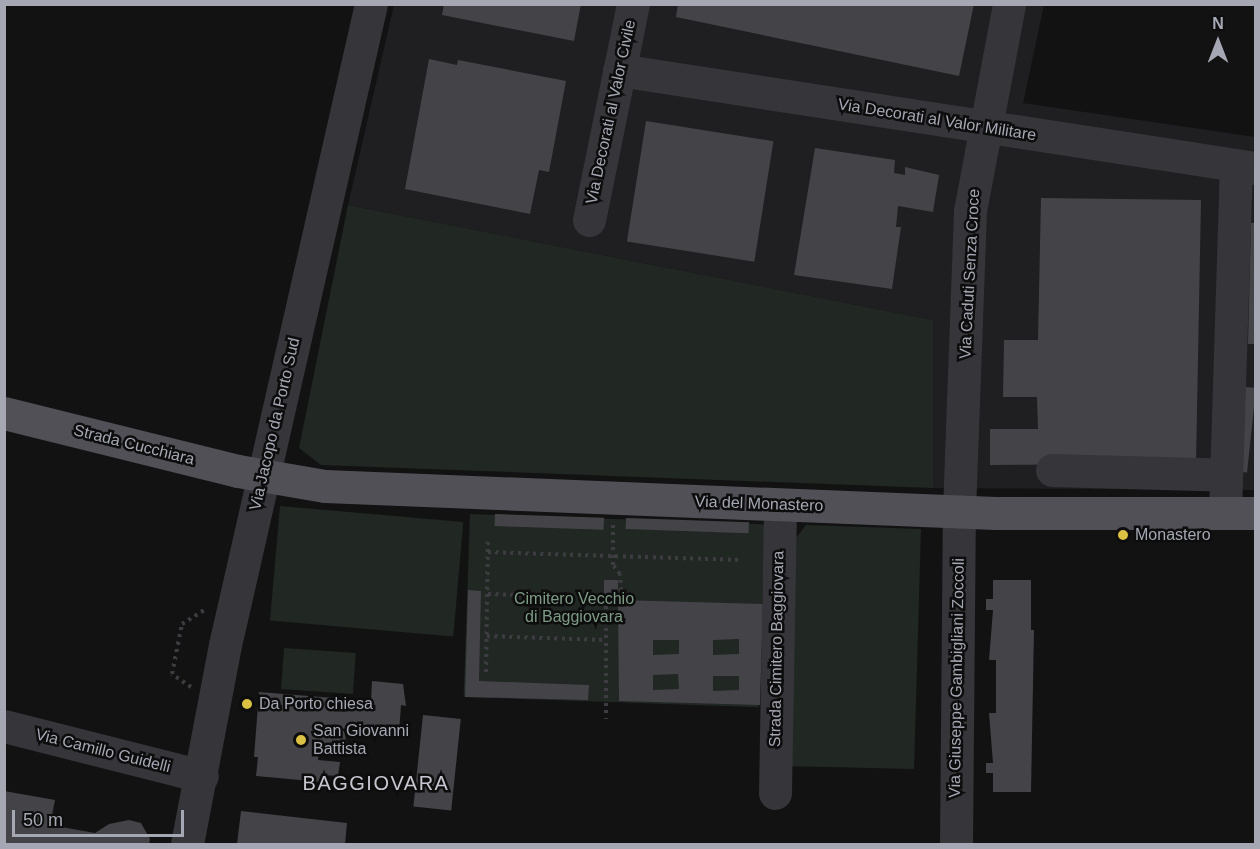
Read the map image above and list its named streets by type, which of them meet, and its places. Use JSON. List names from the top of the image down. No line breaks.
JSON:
{"streets":{"main road":["Strada Cucchiara","Via del Monastero"],"street":["Via Decorati al Valor Civile","Via Decorati al Valor Militare","Via Caduti Senza Croce","Via Jacopo da Porto Sud","Strada Cimitero Baggiovara","Via Giuseppe Gambigliani Zoccoli","Via Camillo Guidelli"]},"crossings":[["Via Decorati al Valor Civile","Via Decorati al Valor Militare"],["Via Decorati al Valor Militare","Via Caduti Senza Croce"],["Via Caduti Senza Croce","Via del Monastero"],["Via Caduti Senza Croce","Via Giuseppe Gambigliani Zoccoli"],["Via Jacopo da Porto Sud","Strada Cucchiara"],["Via Jacopo da Porto Sud","Via del Monastero"],["Via Jacopo da Porto Sud","Via Camillo Guidelli"],["Strada Cucchiara","Via del Monastero"],["Via del Monastero","Strada Cimitero Baggiovara"],["Via del Monastero","Via Giuseppe Gambigliani Zoccoli"]],"districts":["BAGGIOVARA"],"parks":["Cimitero Vecchio di Baggiovara"],"places":["Monastero","Da Porto chiesa","San Giovanni Battista"],"scale_bar":"50 m","north":"top"}
